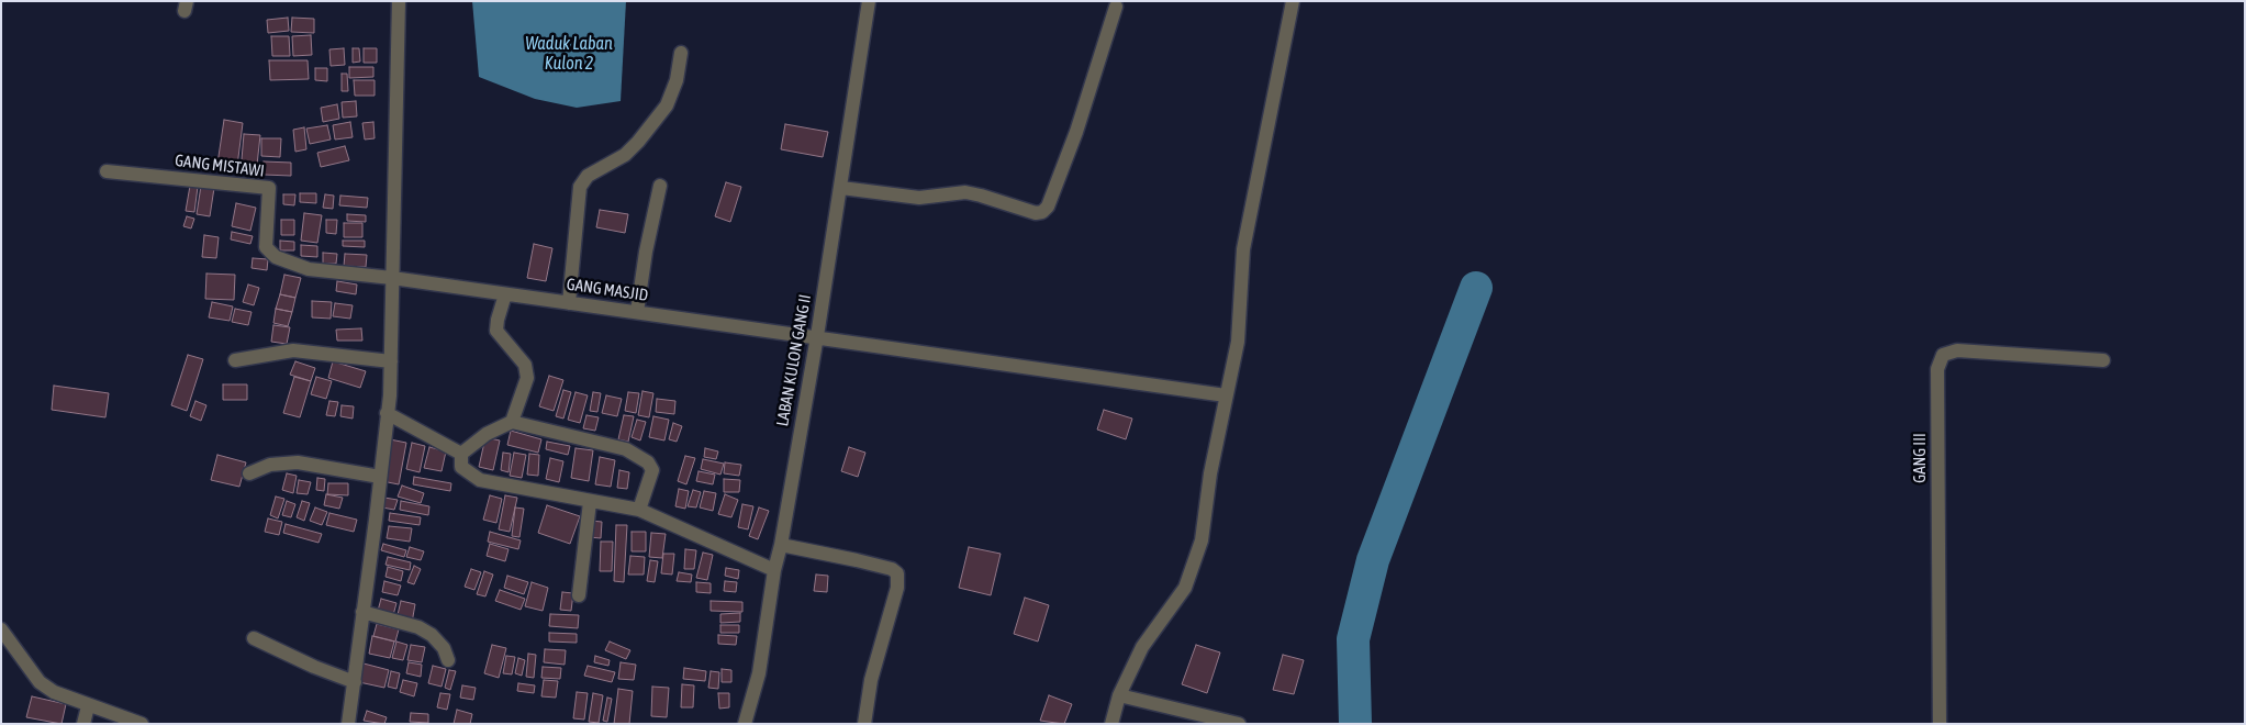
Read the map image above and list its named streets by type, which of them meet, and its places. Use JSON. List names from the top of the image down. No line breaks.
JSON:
{"streets":{"street":["GANG MISTAWI","GANG MASJID","LABAN KULON GANG II","GANG III"]},"crossings":[["GANG MISTAWI","GANG MASJID"],["GANG MASJID","LABAN KULON GANG II"]],"water":["Waduk Laban Kulon 2"]}
